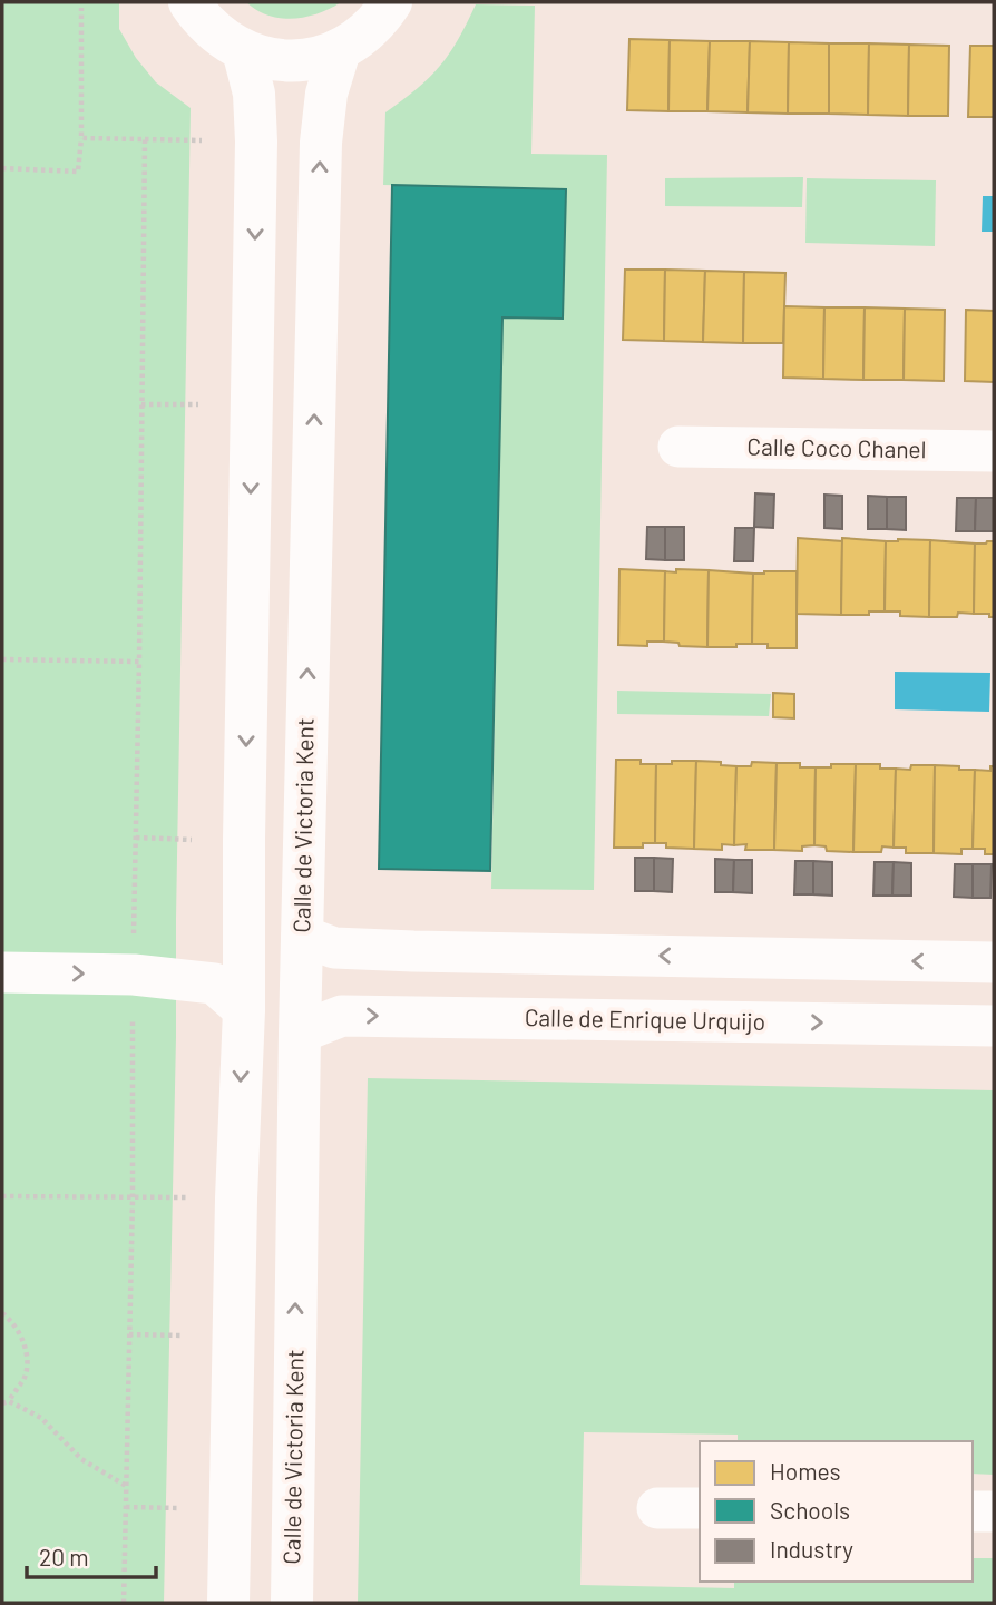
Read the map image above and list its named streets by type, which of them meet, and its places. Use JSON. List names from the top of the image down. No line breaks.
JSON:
{"streets":{"main road":["Calle de Victoria Kent"],"street":["Calle Coco Chanel","Calle de Enrique Urquijo"]},"crossings":[["Calle de Victoria Kent","Calle de Enrique Urquijo"]],"legend":["Homes","Schools","Industry"],"scale_bar":"20 m"}
